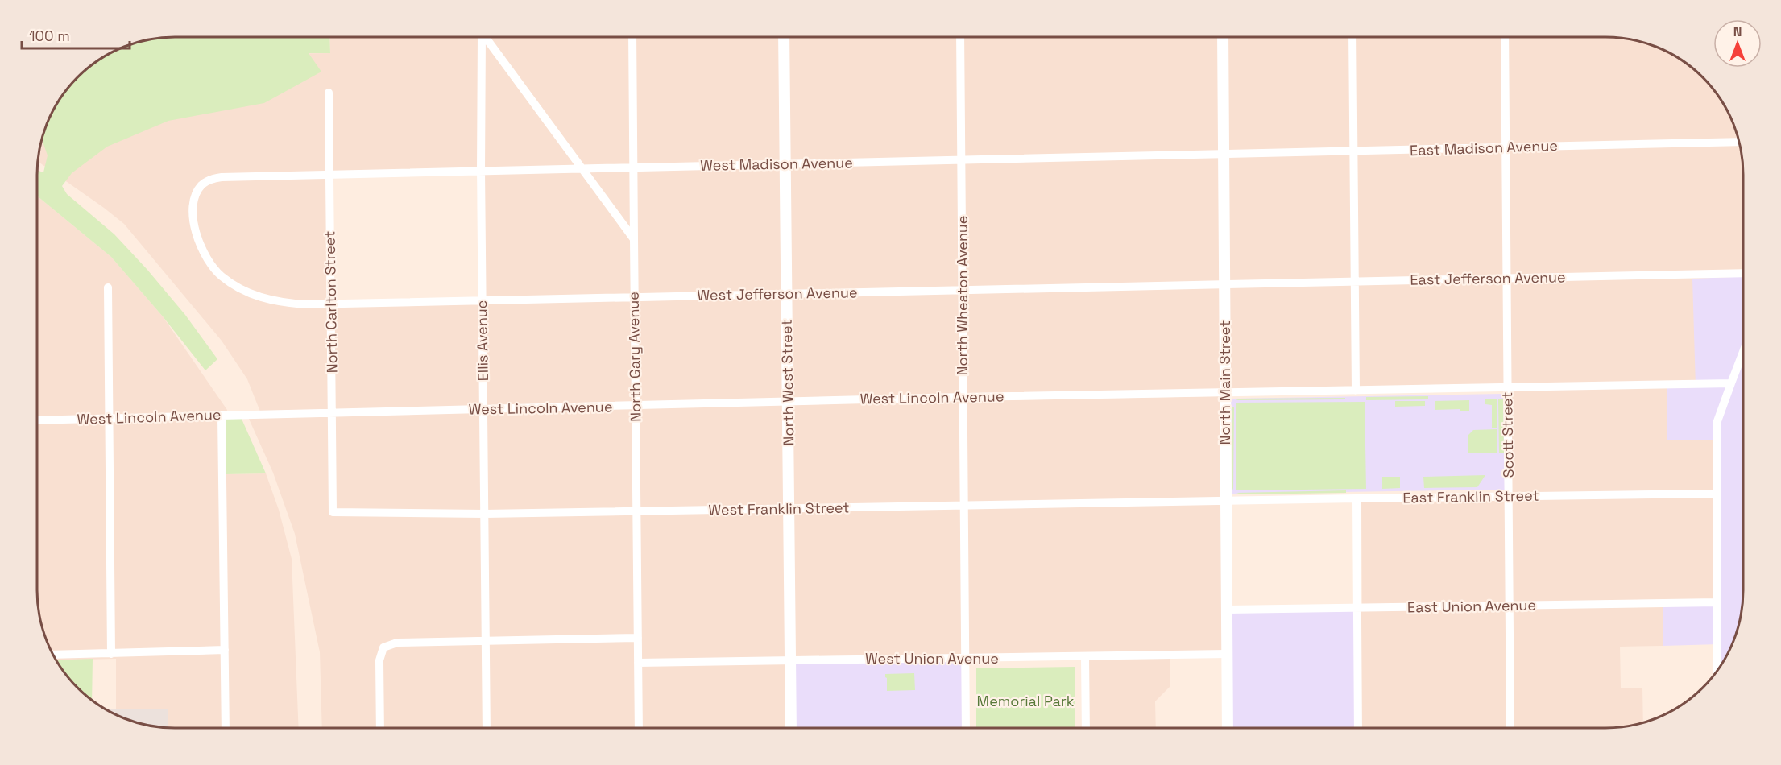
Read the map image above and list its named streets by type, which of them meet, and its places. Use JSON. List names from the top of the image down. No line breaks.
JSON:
{"streets":{"street":["East Madison Avenue","West Madison Avenue","East Jefferson Avenue","West Jefferson Avenue","North Wheaton Avenue","North Carlton Street","Ellis Avenue","North Gary Avenue","North West Street","North Main Street","West Lincoln Avenue","Scott Street","East Franklin Street","West Franklin Street","East Union Avenue","West Union Avenue"]},"crossings":[["East Madison Avenue","West Madison Avenue"],["East Madison Avenue","North Main Street"],["East Madison Avenue","Scott Street"],["West Madison Avenue","West Jefferson Avenue"],["West Madison Avenue","North Wheaton Avenue"],["West Madison Avenue","North Carlton Street"],["West Madison Avenue","Ellis Avenue"],["West Madison Avenue","North Gary Avenue"],["West Madison Avenue","North West Street"],["West Madison Avenue","North Main Street"],["East Jefferson Avenue","West Jefferson Avenue"],["East Jefferson Avenue","North Main Street"],["East Jefferson Avenue","Scott Street"],["West Jefferson Avenue","North Wheaton Avenue"],["West Jefferson Avenue","North Carlton Street"],["West Jefferson Avenue","Ellis Avenue"],["West Jefferson Avenue","North Gary Avenue"],["West Jefferson Avenue","North West Street"],["West Jefferson Avenue","North Main Street"],["North Wheaton Avenue","West Lincoln Avenue"],["North Wheaton Avenue","West Franklin Street"],["North Wheaton Avenue","West Union Avenue"],["North Carlton Street","West Lincoln Avenue"],["North Carlton Street","West Franklin Street"],["Ellis Avenue","West Lincoln Avenue"],["Ellis Avenue","West Franklin Street"],["North Gary Avenue","West Lincoln Avenue"],["North Gary Avenue","West Franklin Street"],["North Gary Avenue","West Union Avenue"],["North West Street","West Lincoln Avenue"],["North West Street","West Franklin Street"],["North West Street","West Union Avenue"],["North Main Street","West Lincoln Avenue"],["North Main Street","East Franklin Street"],["North Main Street","West Franklin Street"],["North Main Street","East Union Avenue"],["North Main Street","West Union Avenue"],["West Lincoln Avenue","Scott Street"],["Scott Street","East Franklin Street"],["Scott Street","East Union Avenue"],["East Franklin Street","West Franklin Street"]],"parks":["Memorial Park"],"scale_bar":"100 m","north":"top"}
